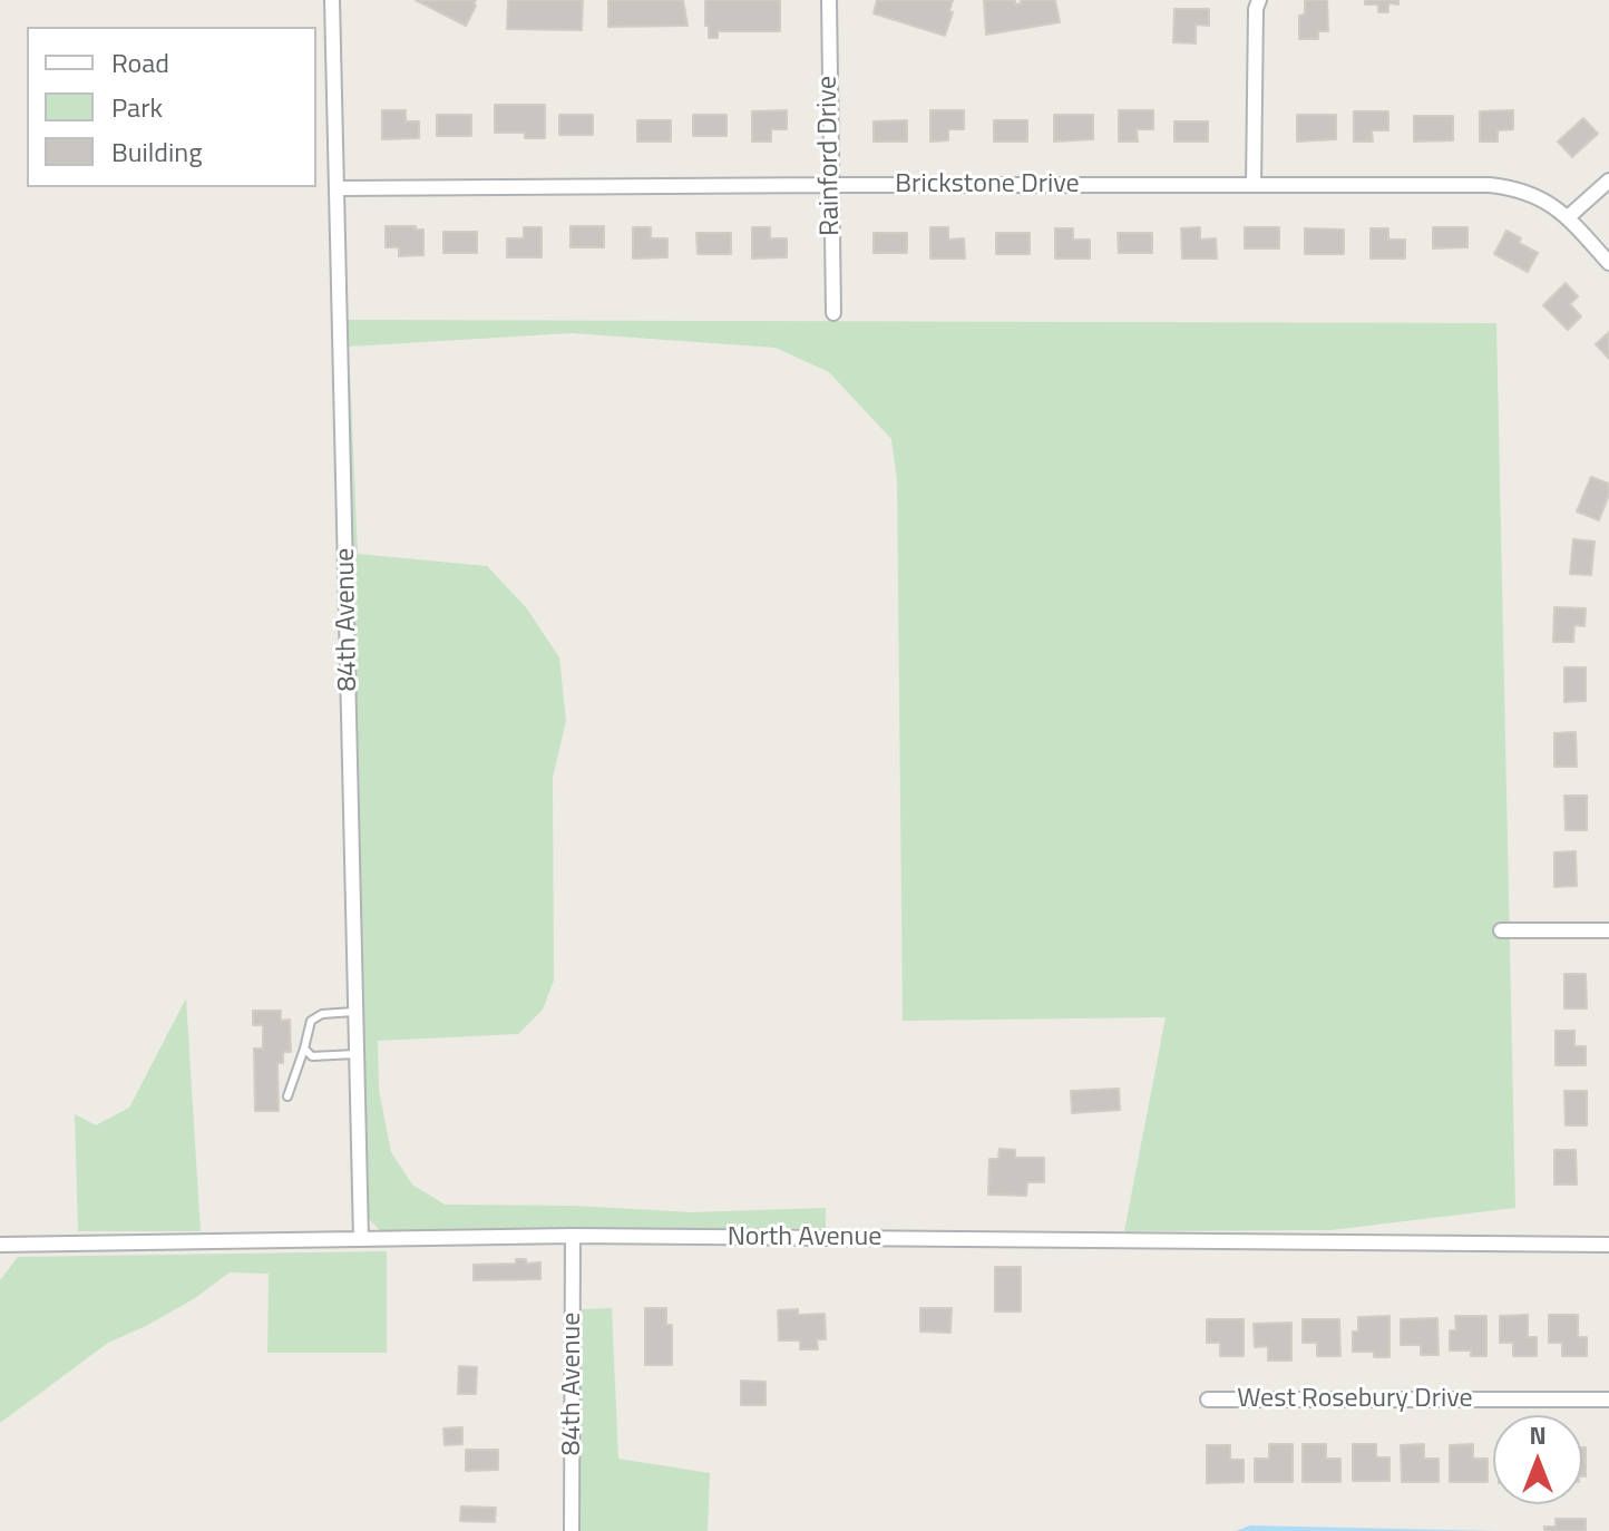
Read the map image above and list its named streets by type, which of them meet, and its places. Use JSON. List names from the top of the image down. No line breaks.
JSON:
{"streets":{"street":["Rainford Drive","Brickstone Drive","84th Avenue","North Avenue","West Rosebury Drive"]},"crossings":[["Rainford Drive","Brickstone Drive"],["Brickstone Drive","84th Avenue"],["84th Avenue","North Avenue"]],"legend":["Road","Park","Building"],"north":"top"}
